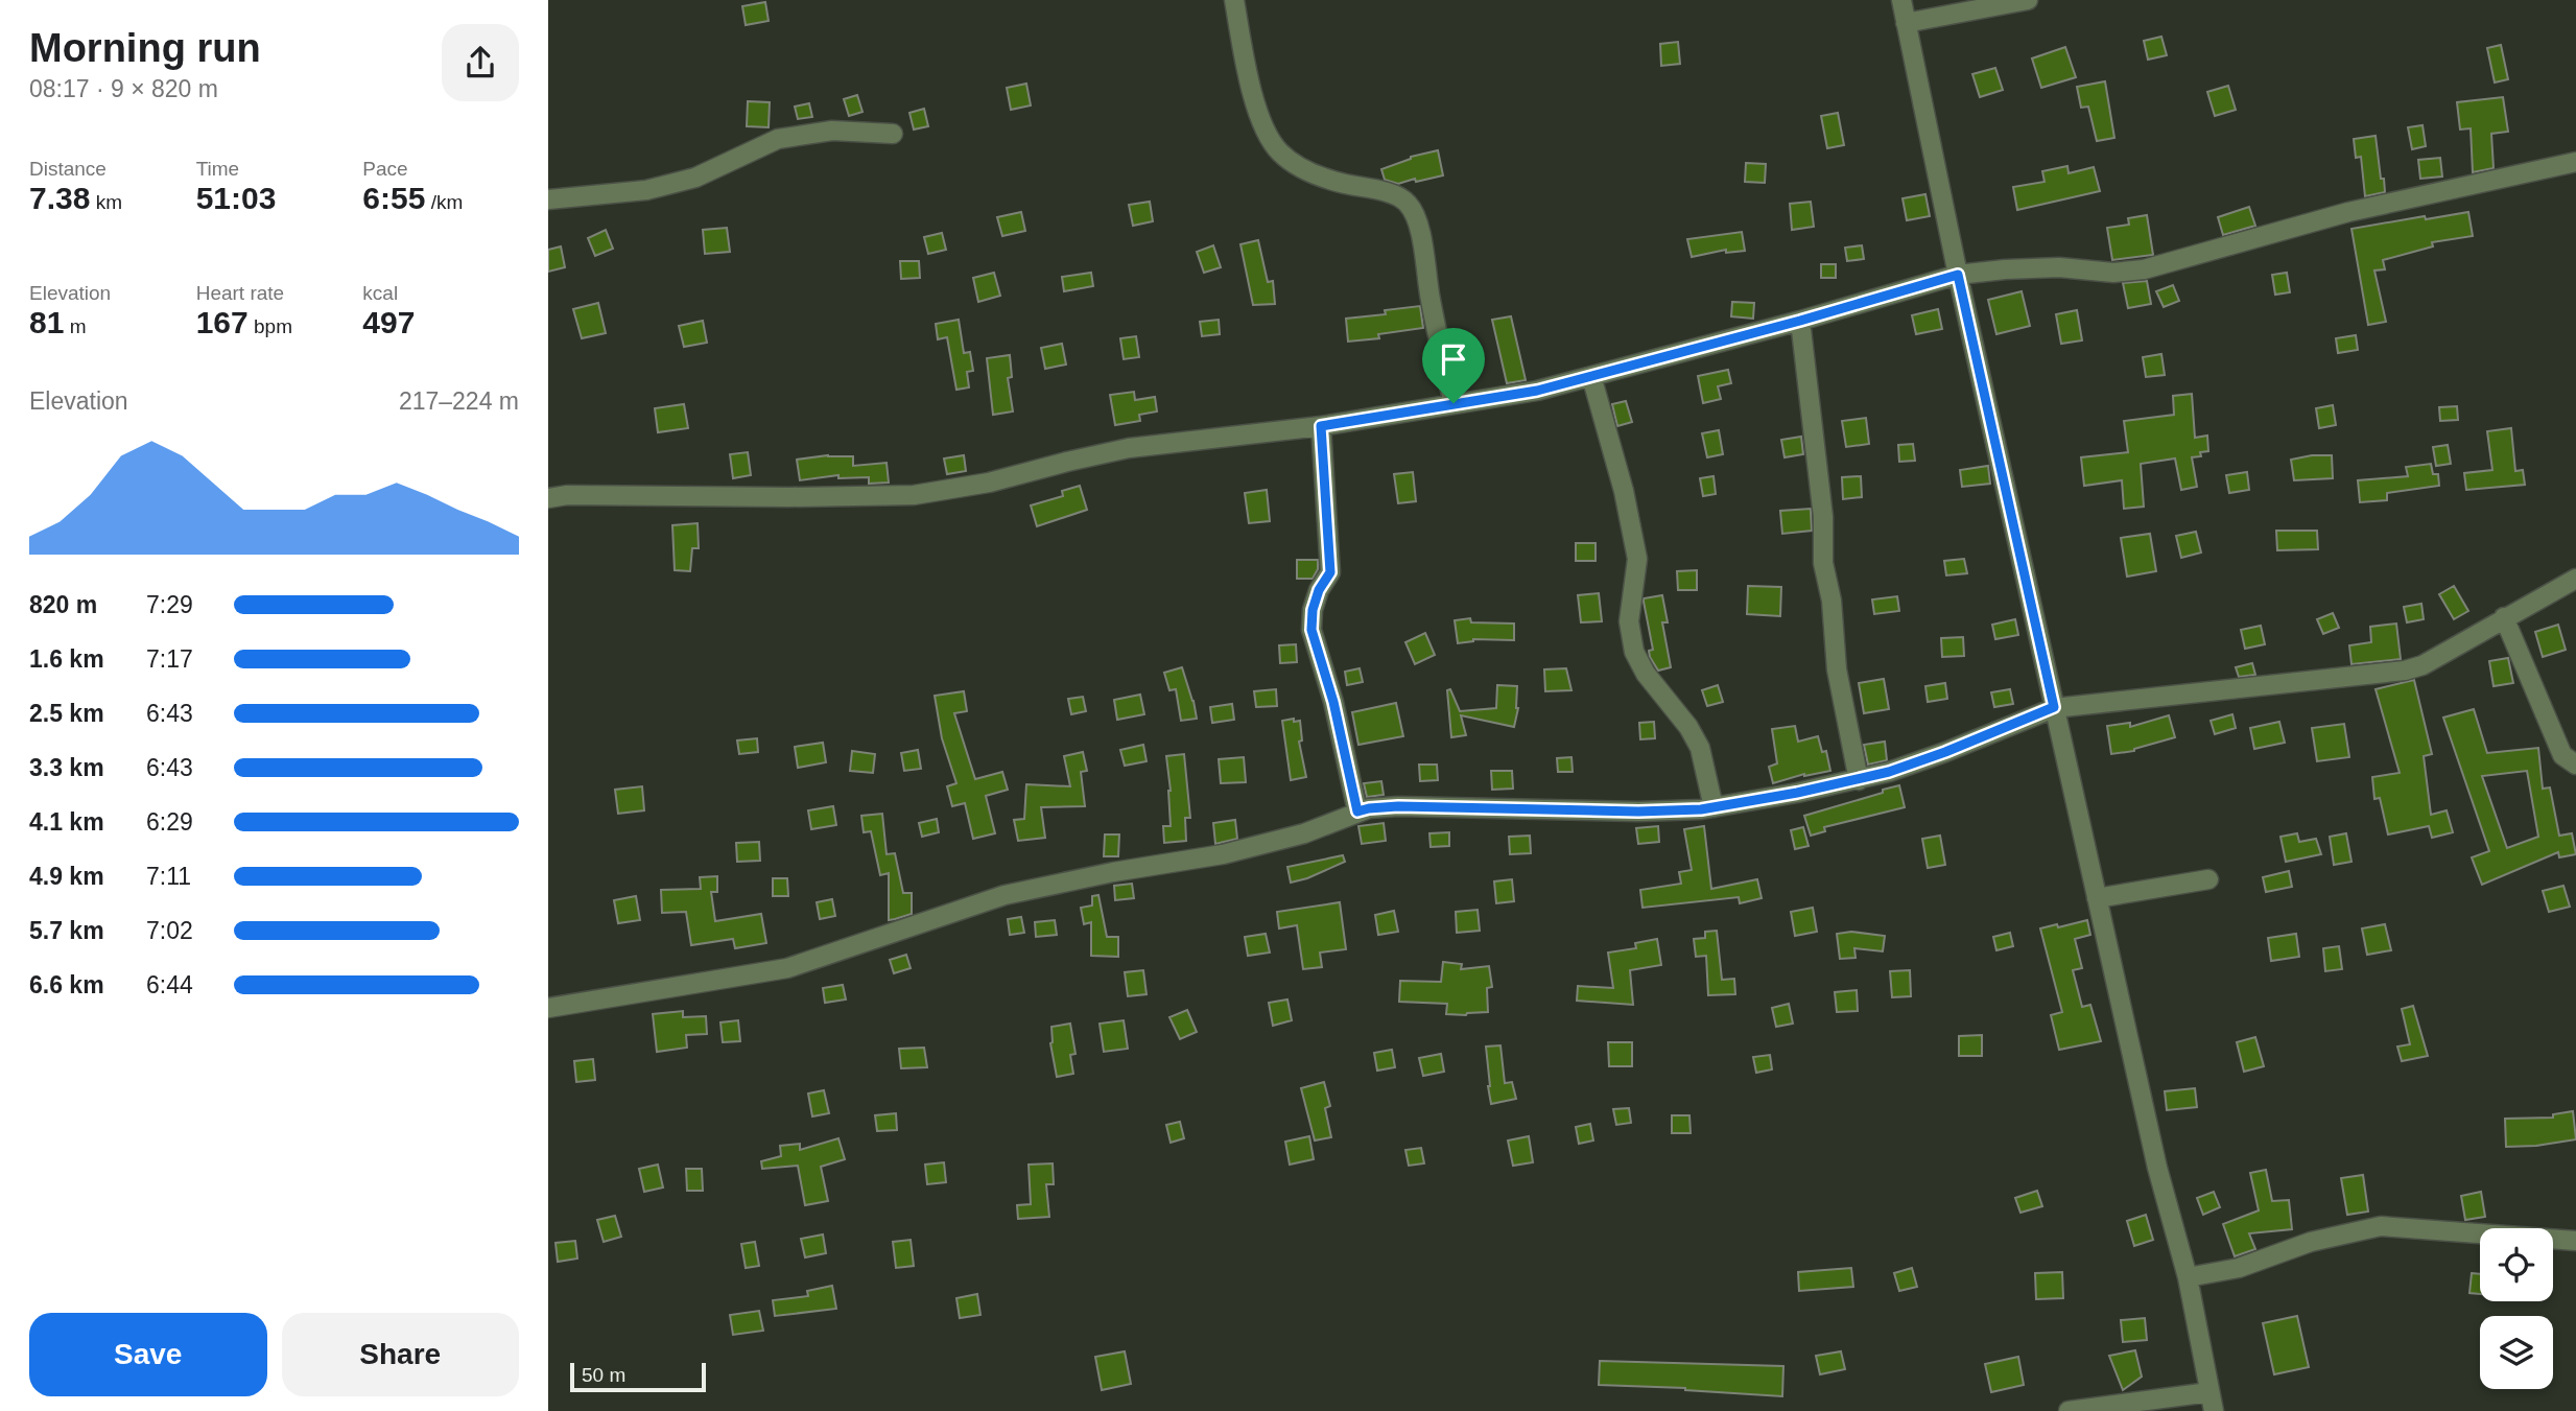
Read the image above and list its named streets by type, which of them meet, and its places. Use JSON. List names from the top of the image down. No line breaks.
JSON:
{"scale_bar":"50 m","page":{"heading":["Morning run","08:17 · 9 × 820 m"],"stats":[["Distance","7.38 km"],["Time","51:03"],["Pace","6:55 /km"],["Elevation","81 m"],["Heart rate","167 bpm"],["kcal","497"]],"chart":["Elevation","217–224 m"],"list":[{"name":"820 m","note":"7:29"},{"name":"1.6 km","note":"7:17"},{"name":"2.5 km","note":"6:43"},{"name":"3.3 km","note":"6:43"},{"name":"4.1 km","note":"6:29"},{"name":"4.9 km","note":"7:11"},{"name":"5.7 km","note":"7:02"},{"name":"6.6 km","note":"6:44"}],"buttons":["Save","Share"],"scale":"50 m"}}
